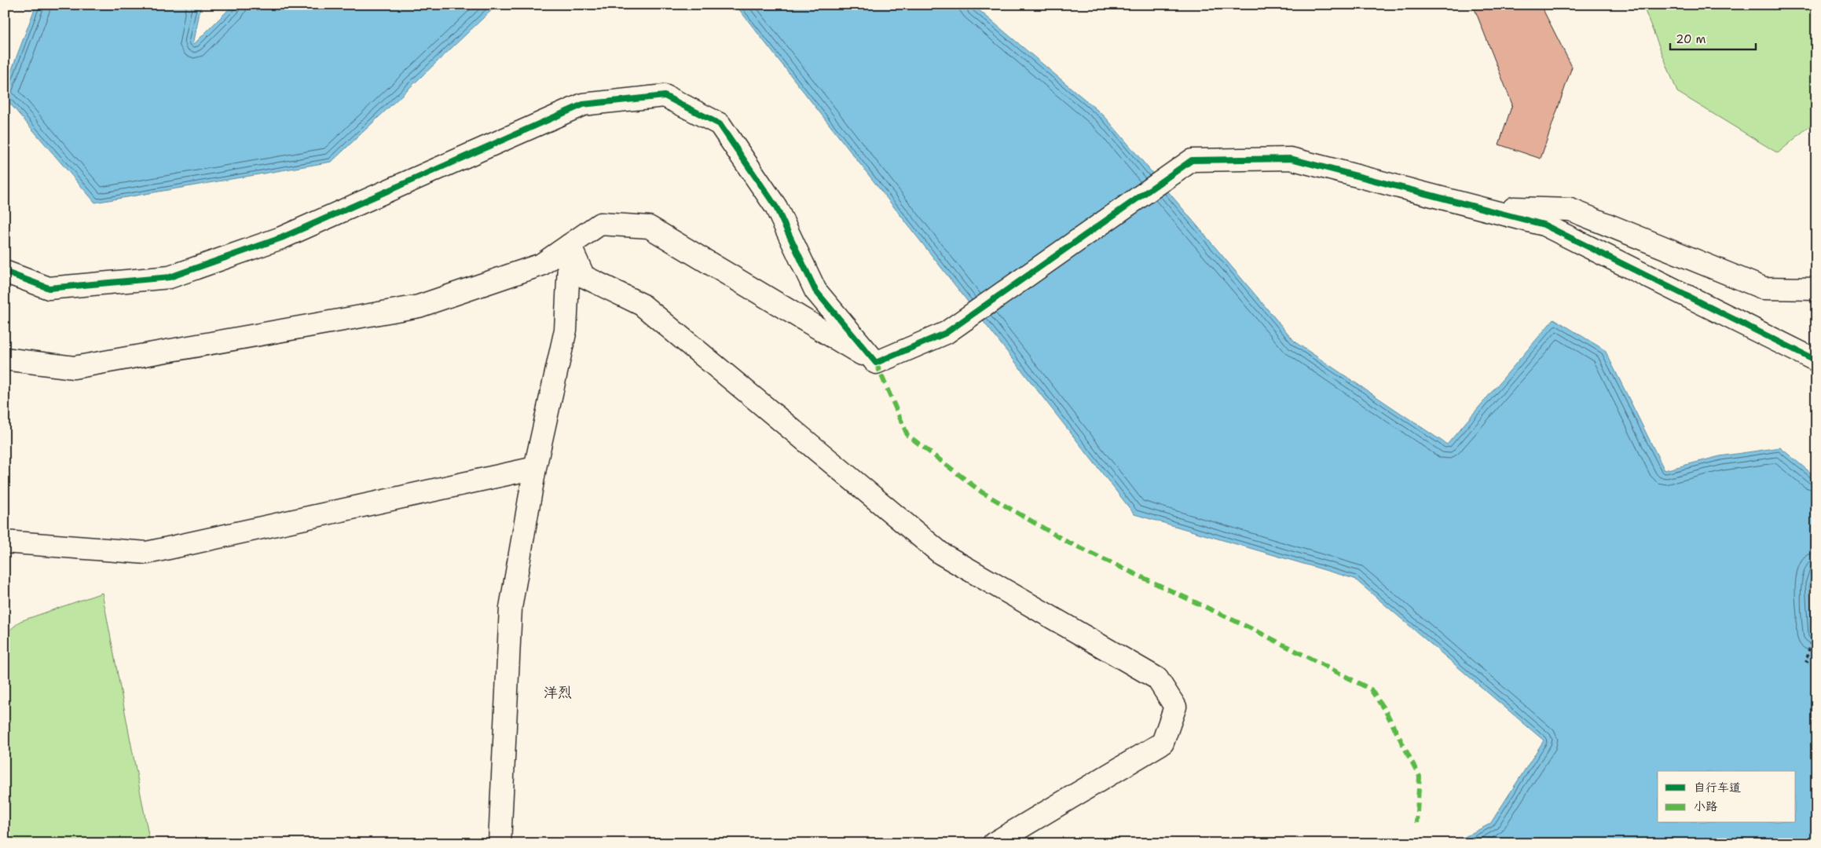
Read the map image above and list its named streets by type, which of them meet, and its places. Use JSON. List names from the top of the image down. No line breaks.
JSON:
{"districts":["洋烈"],"legend":["自行车道","小路"],"scale_bar":"20 m"}
